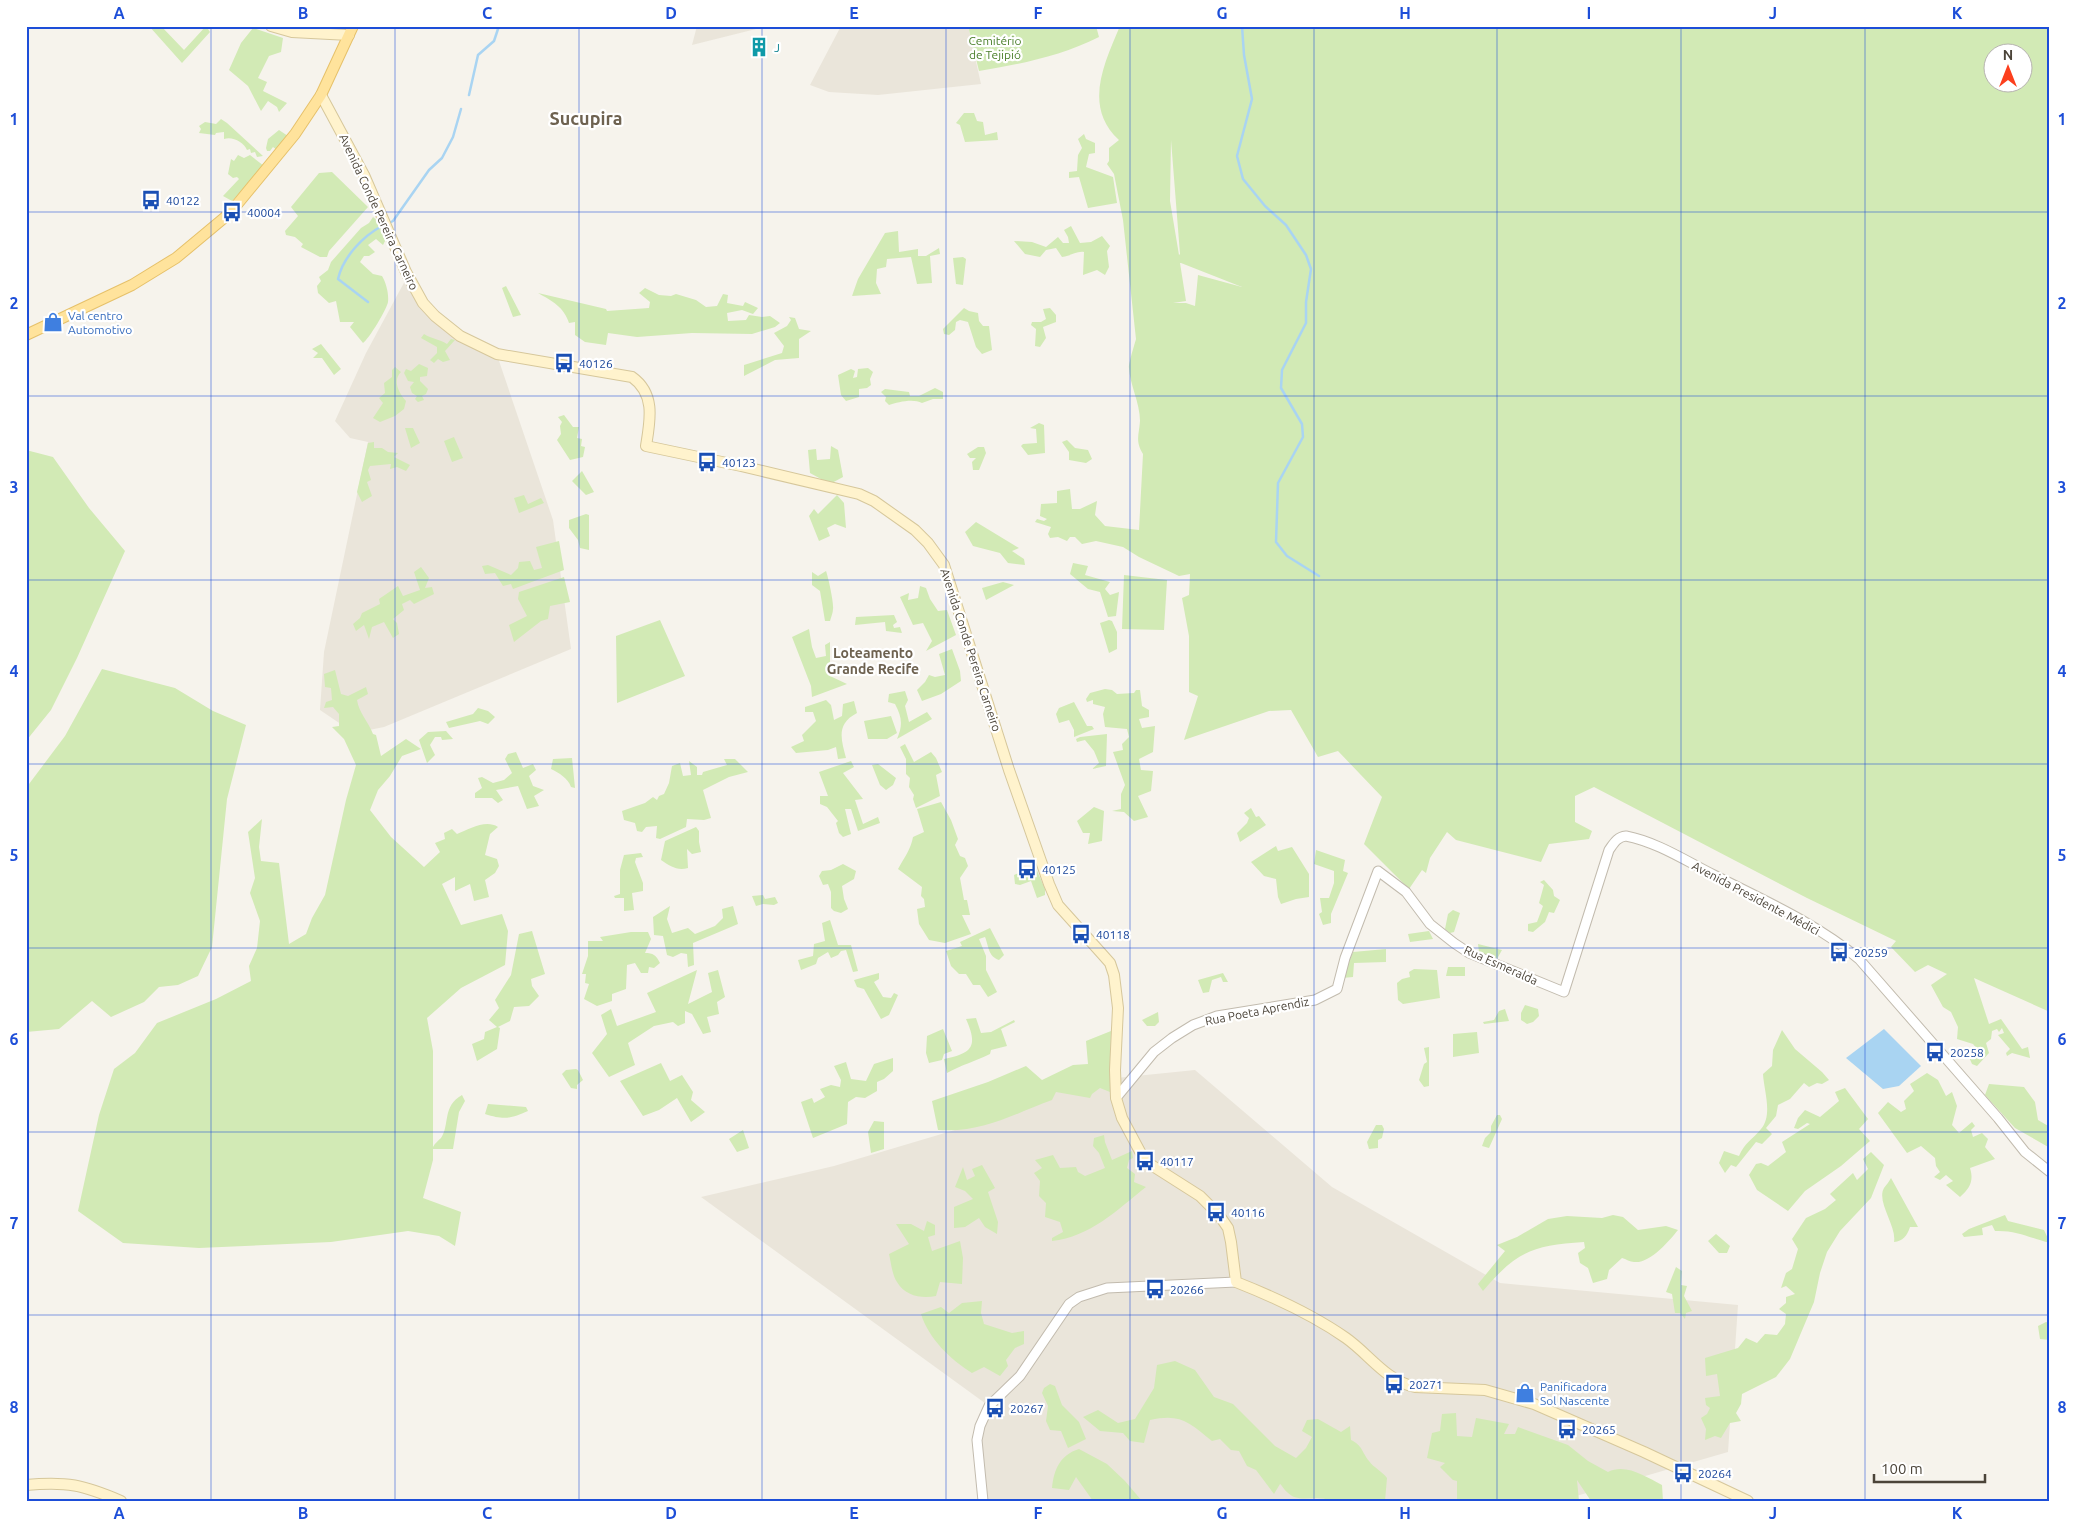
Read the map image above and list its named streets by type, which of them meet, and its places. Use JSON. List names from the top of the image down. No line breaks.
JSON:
{"streets":{"main road":["Avenida Conde Pereira Carneiro"],"street":["Avenida Presidente Médici","Rua Esmeralda","Rua Poeta Aprendiz"]},"crossings":[["Avenida Conde Pereira Carneiro","Rua Poeta Aprendiz"],["Avenida Presidente Médici","Rua Esmeralda"],["Rua Esmeralda","Rua Poeta Aprendiz"]],"districts":["Sucupira","Loteamento Grande Recife"],"parks":["Cemitério de Tejipió"],"places":{"building":["J"],"bus stop":["40122","40004","40126","40123","40125","40118","20259","20258","40117","40116","20266","20271","20267","20265","20264"],"shop":["Val centro Automotivo","Panificadora Sol Nascente"]},"scale_bar":"100 m","north":"top","grid":{"columns":["A","B","C","D","E","F","G","H","I","J","K"],"rows":["1","2","3","4","5","6","7","8"]}}
